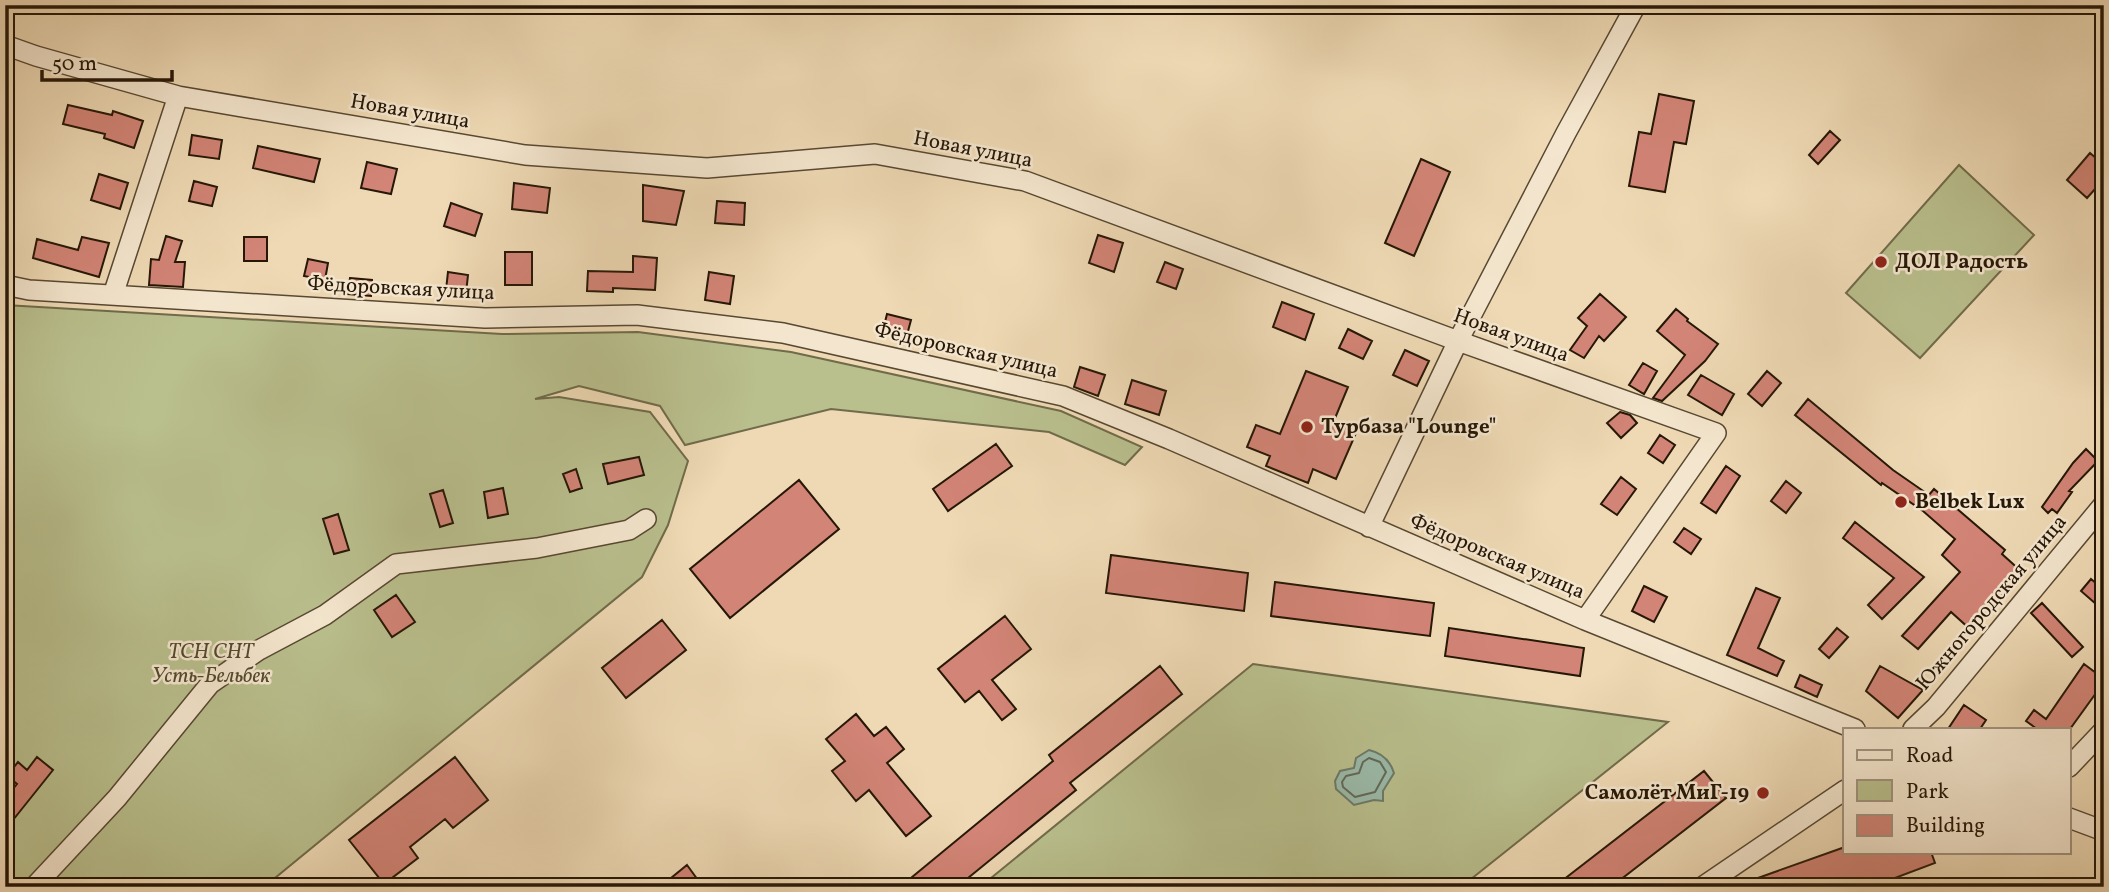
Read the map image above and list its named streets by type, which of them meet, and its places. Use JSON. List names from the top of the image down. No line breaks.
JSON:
{"streets":{"street":["Новая улица","Фёдоровская улица","Южногородская улица"]},"crossings":[["Новая улица","Фёдоровская улица"]],"parks":["ТСН СНТ Усть-Бельбек"],"places":["ДОЛ Радость","Турбаза \"Lounge\"","Belbek Lux","Самолёт МиГ-19"],"legend":["Road","Park","Building"],"scale_bar":"50 m"}
